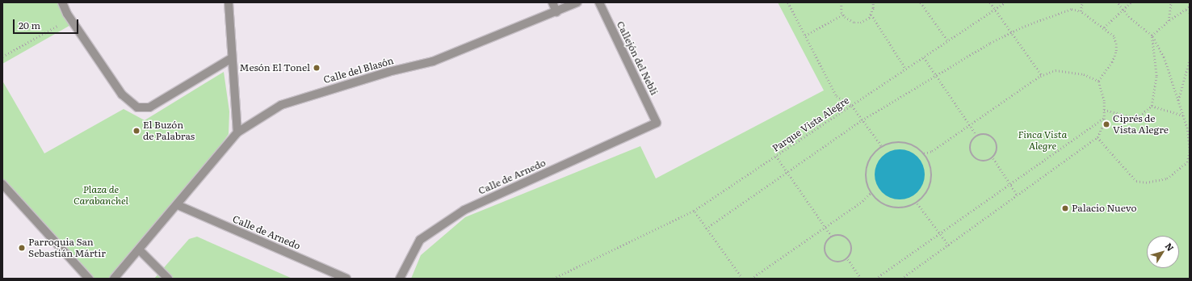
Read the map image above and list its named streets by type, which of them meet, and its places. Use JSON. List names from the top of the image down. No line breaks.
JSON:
{"streets":{"street":["Callejón del Nebli","Calle del Blasón","Calle de Arnedo"],"path":["Parque Vista Alegre"]},"crossings":[["Callejón del Nebli","Calle de Arnedo"],["Calle del Blasón","Calle de Arnedo"]],"parks":["Finca Vista Alegre","Plaza de Carabanchel"],"places":["Mesón El Tonel","Ciprés de Vista Alegre","El Buzón de Palabras","Palacio Nuevo","Parroquia San Sebastián Mártir"],"scale_bar":"20 m","north":"top right"}
